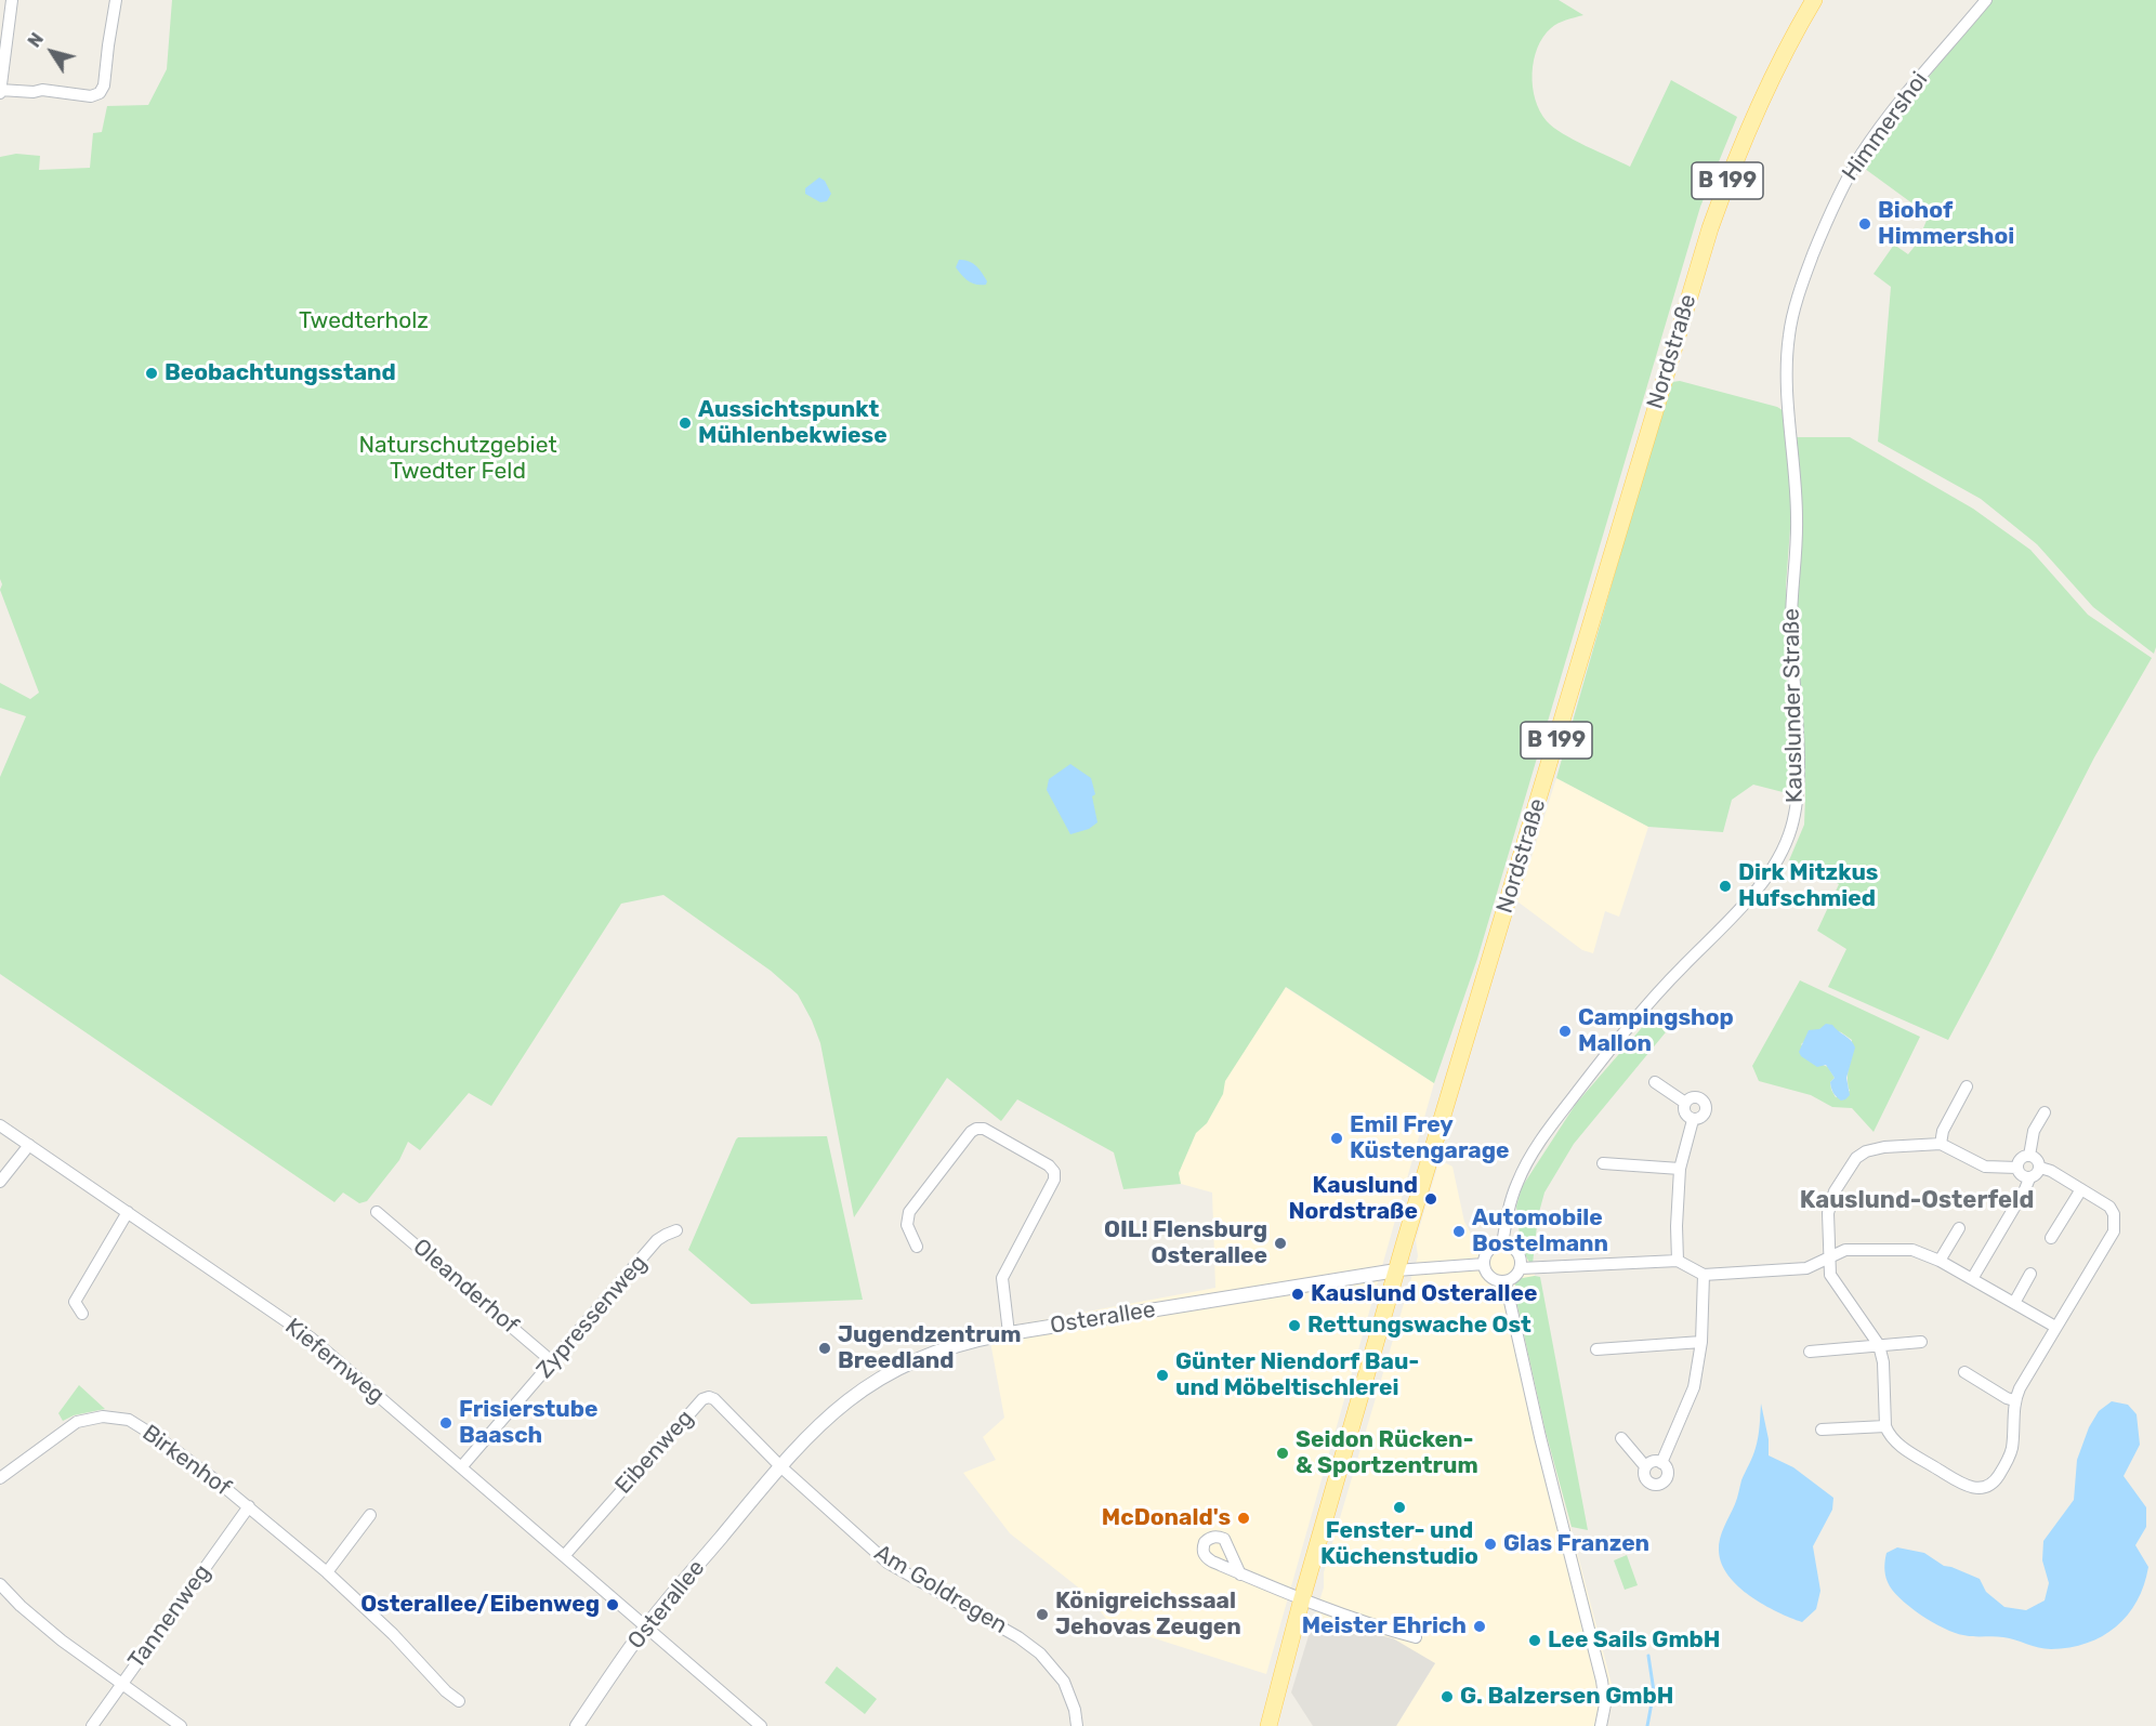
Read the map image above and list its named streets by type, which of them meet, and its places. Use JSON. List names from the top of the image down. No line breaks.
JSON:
{"streets":{"main road":["B 199","Nordstraße"],"street":["Himmershoi","Kauslunder Straße","Oleanderhof","Zypressenweg","Osterallee","Kiefernweg","Eibenweg","Birkenhof","Am Goldregen","Tannenweg"]},"crossings":[["Himmershoi","Kauslunder Straße"],["Nordstraße","Osterallee"],["Kauslunder Straße","Osterallee"],["Oleanderhof","Zypressenweg"],["Zypressenweg","Kiefernweg"],["Osterallee","Kiefernweg"],["Osterallee","Eibenweg"],["Osterallee","Am Goldregen"],["Kiefernweg","Eibenweg"],["Eibenweg","Am Goldregen"],["Birkenhof","Tannenweg"]],"districts":["Kauslund-Osterfeld"],"parks":["Twedterholz","Naturschutzgebiet Twedter Feld"],"places":["Biohof Himmershoi","Beobachtungsstand","Aussichtspunkt Mühlenbekwiese","Dirk Mitzkus Hufschmied","Campingshop Mallon","Emil Frey Küstengarage","Kauslund Nordstraße","Automobile Bostelmann","OIL! Flensburg Osterallee","Kauslund Osterallee","Rettungswache Ost","Jugendzentrum Breedland","Günter Niendorf Bau- und Möbeltischlerei","Frisierstube Baasch","Seidon Rücken- & Sportzentrum","Fenster- und Küchenstudio","McDonald's","Glas Franzen","Osterallee/Eibenweg","Königreichssaal Jehovas Zeugen","Meister Ehrich","Lee Sails GmbH","G. Balzersen GmbH"],"north":"top left"}
